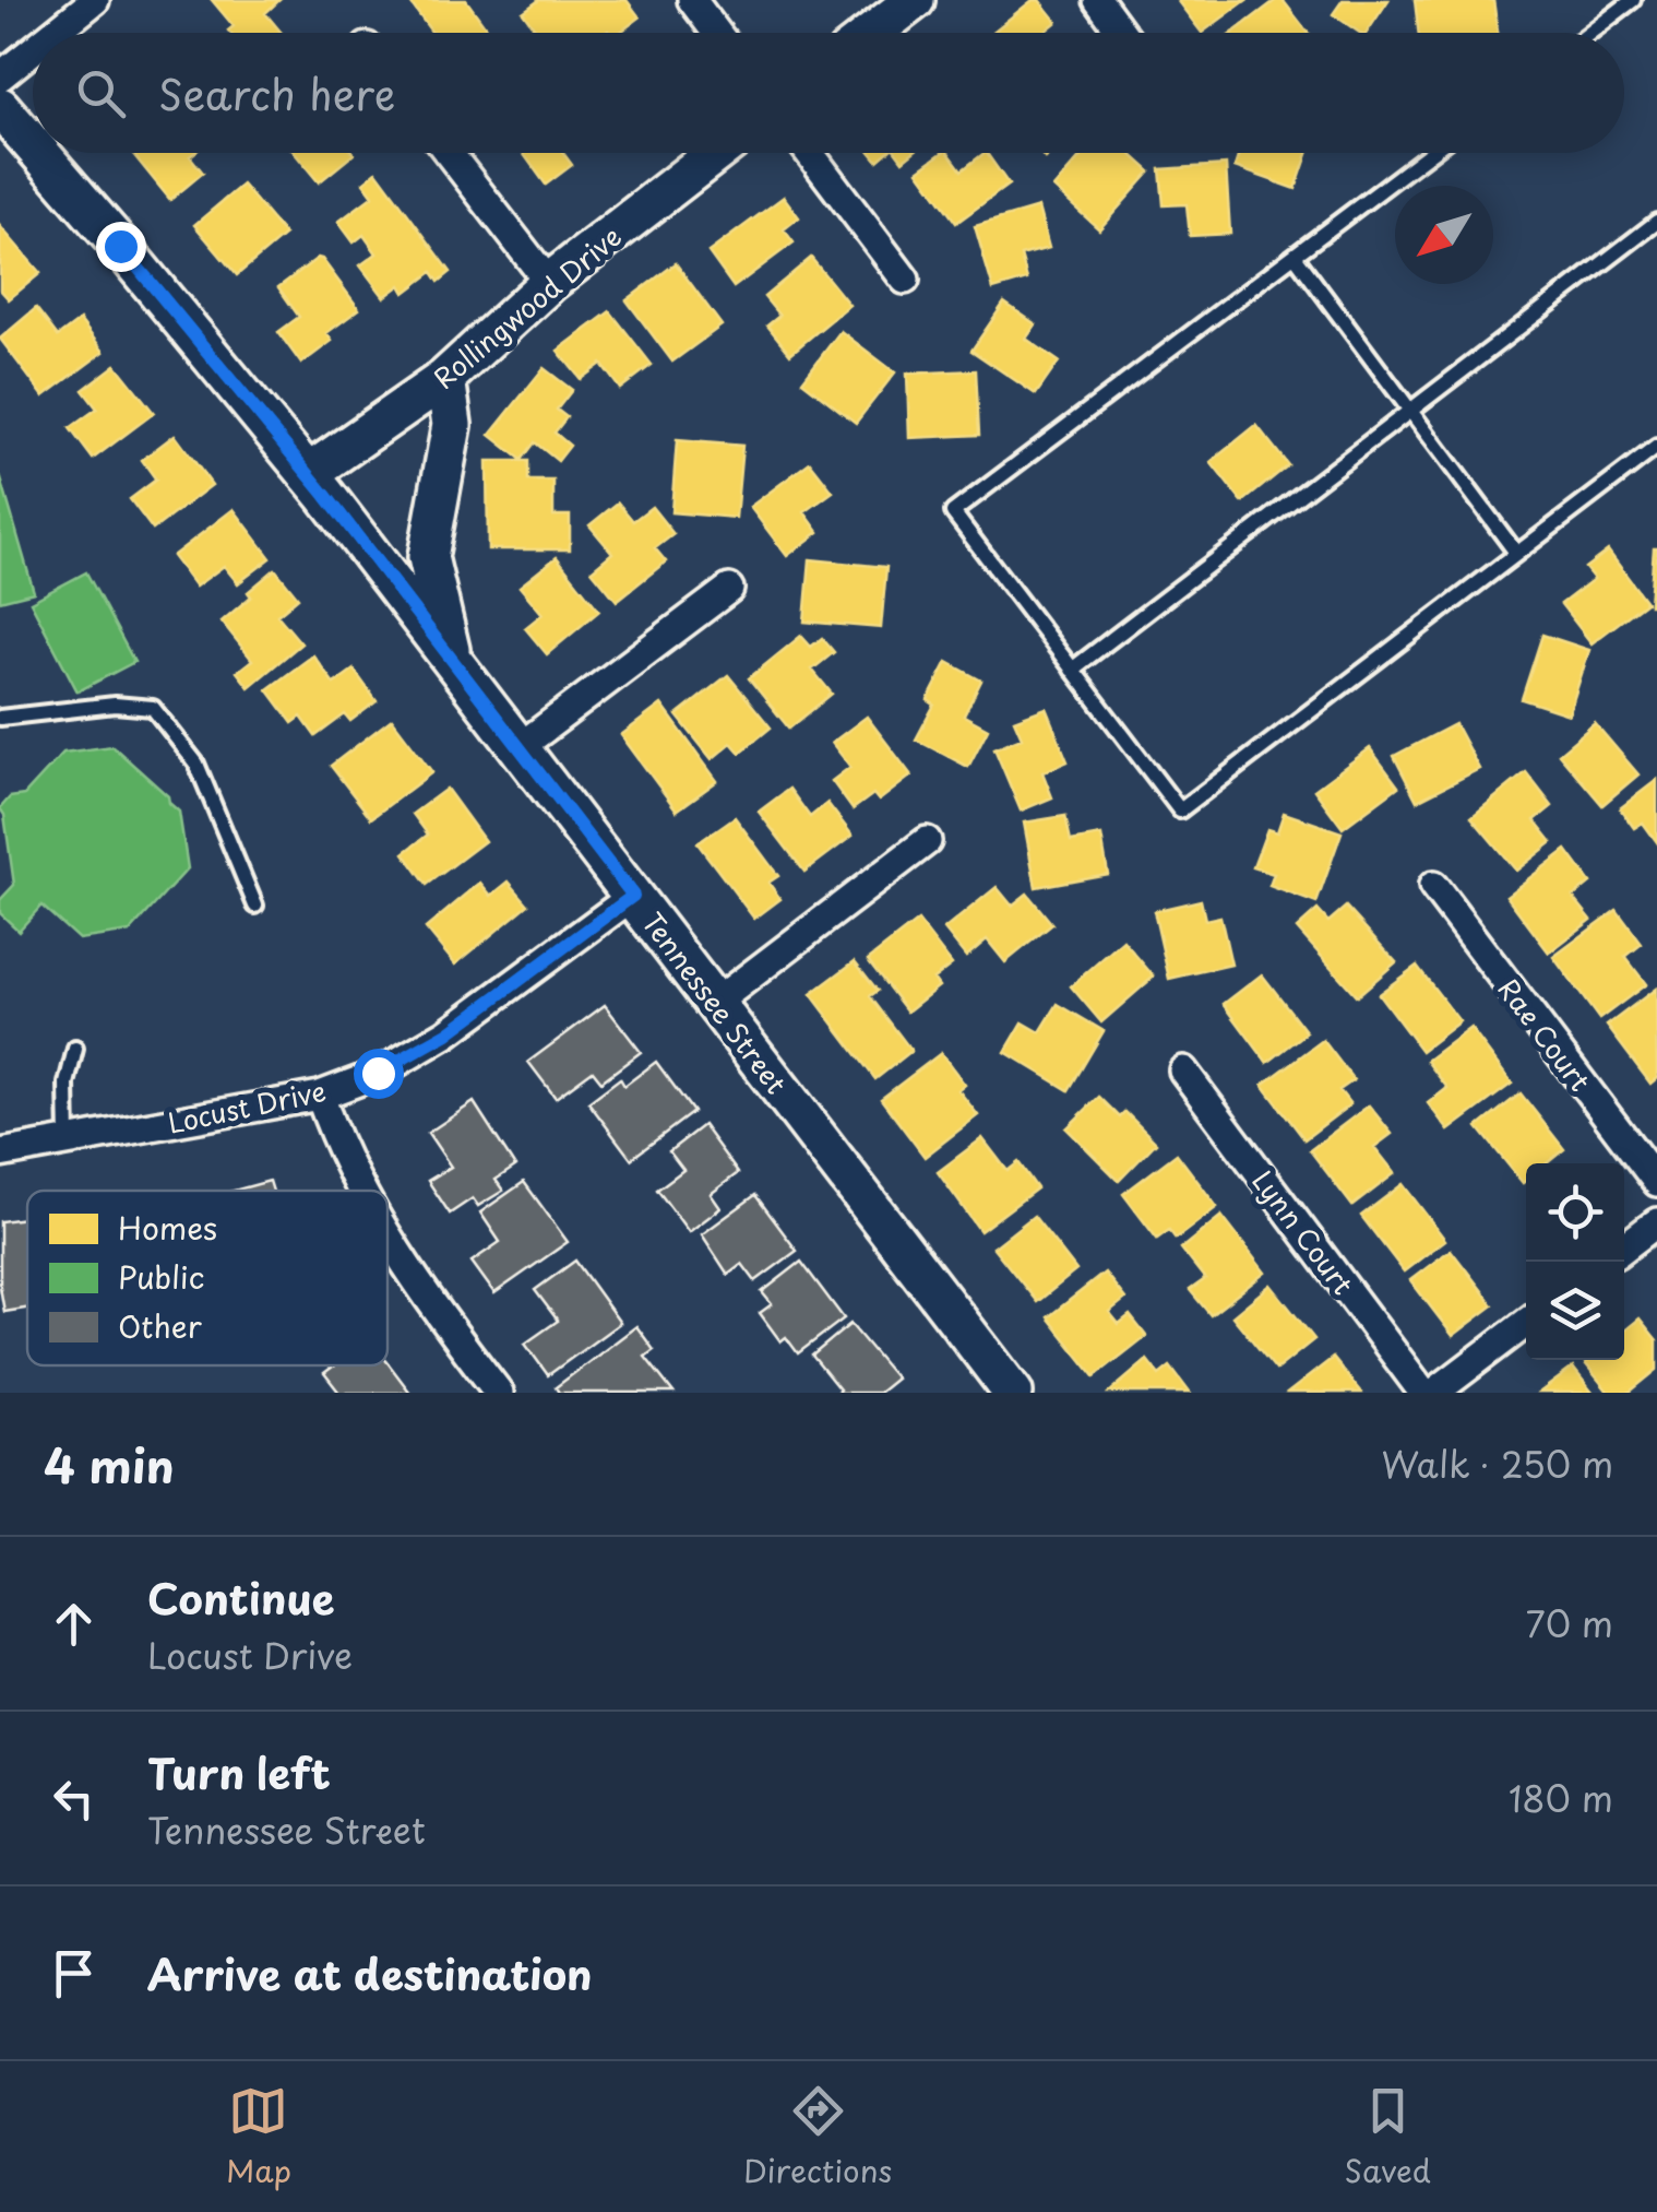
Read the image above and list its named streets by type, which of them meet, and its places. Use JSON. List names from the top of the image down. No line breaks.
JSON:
{"streets":{"main road":["Rollingwood Drive","Tennessee Street"],"street":["Rae Court","Locust Drive","Lynn Court"]},"crossings":[["Rollingwood Drive","Tennessee Street"],["Tennessee Street","Locust Drive"]],"legend":["Homes","Public","Other"],"north":"bottom left","page":{"search":"Search here","heading":["4 min","Walk · 250 m"],"list":[["Continue","Locust Drive","70 m"],["Turn left","Tennessee Street","180 m"],"Arrive at destination"],"nav":["Map","Directions","Saved"]}}
